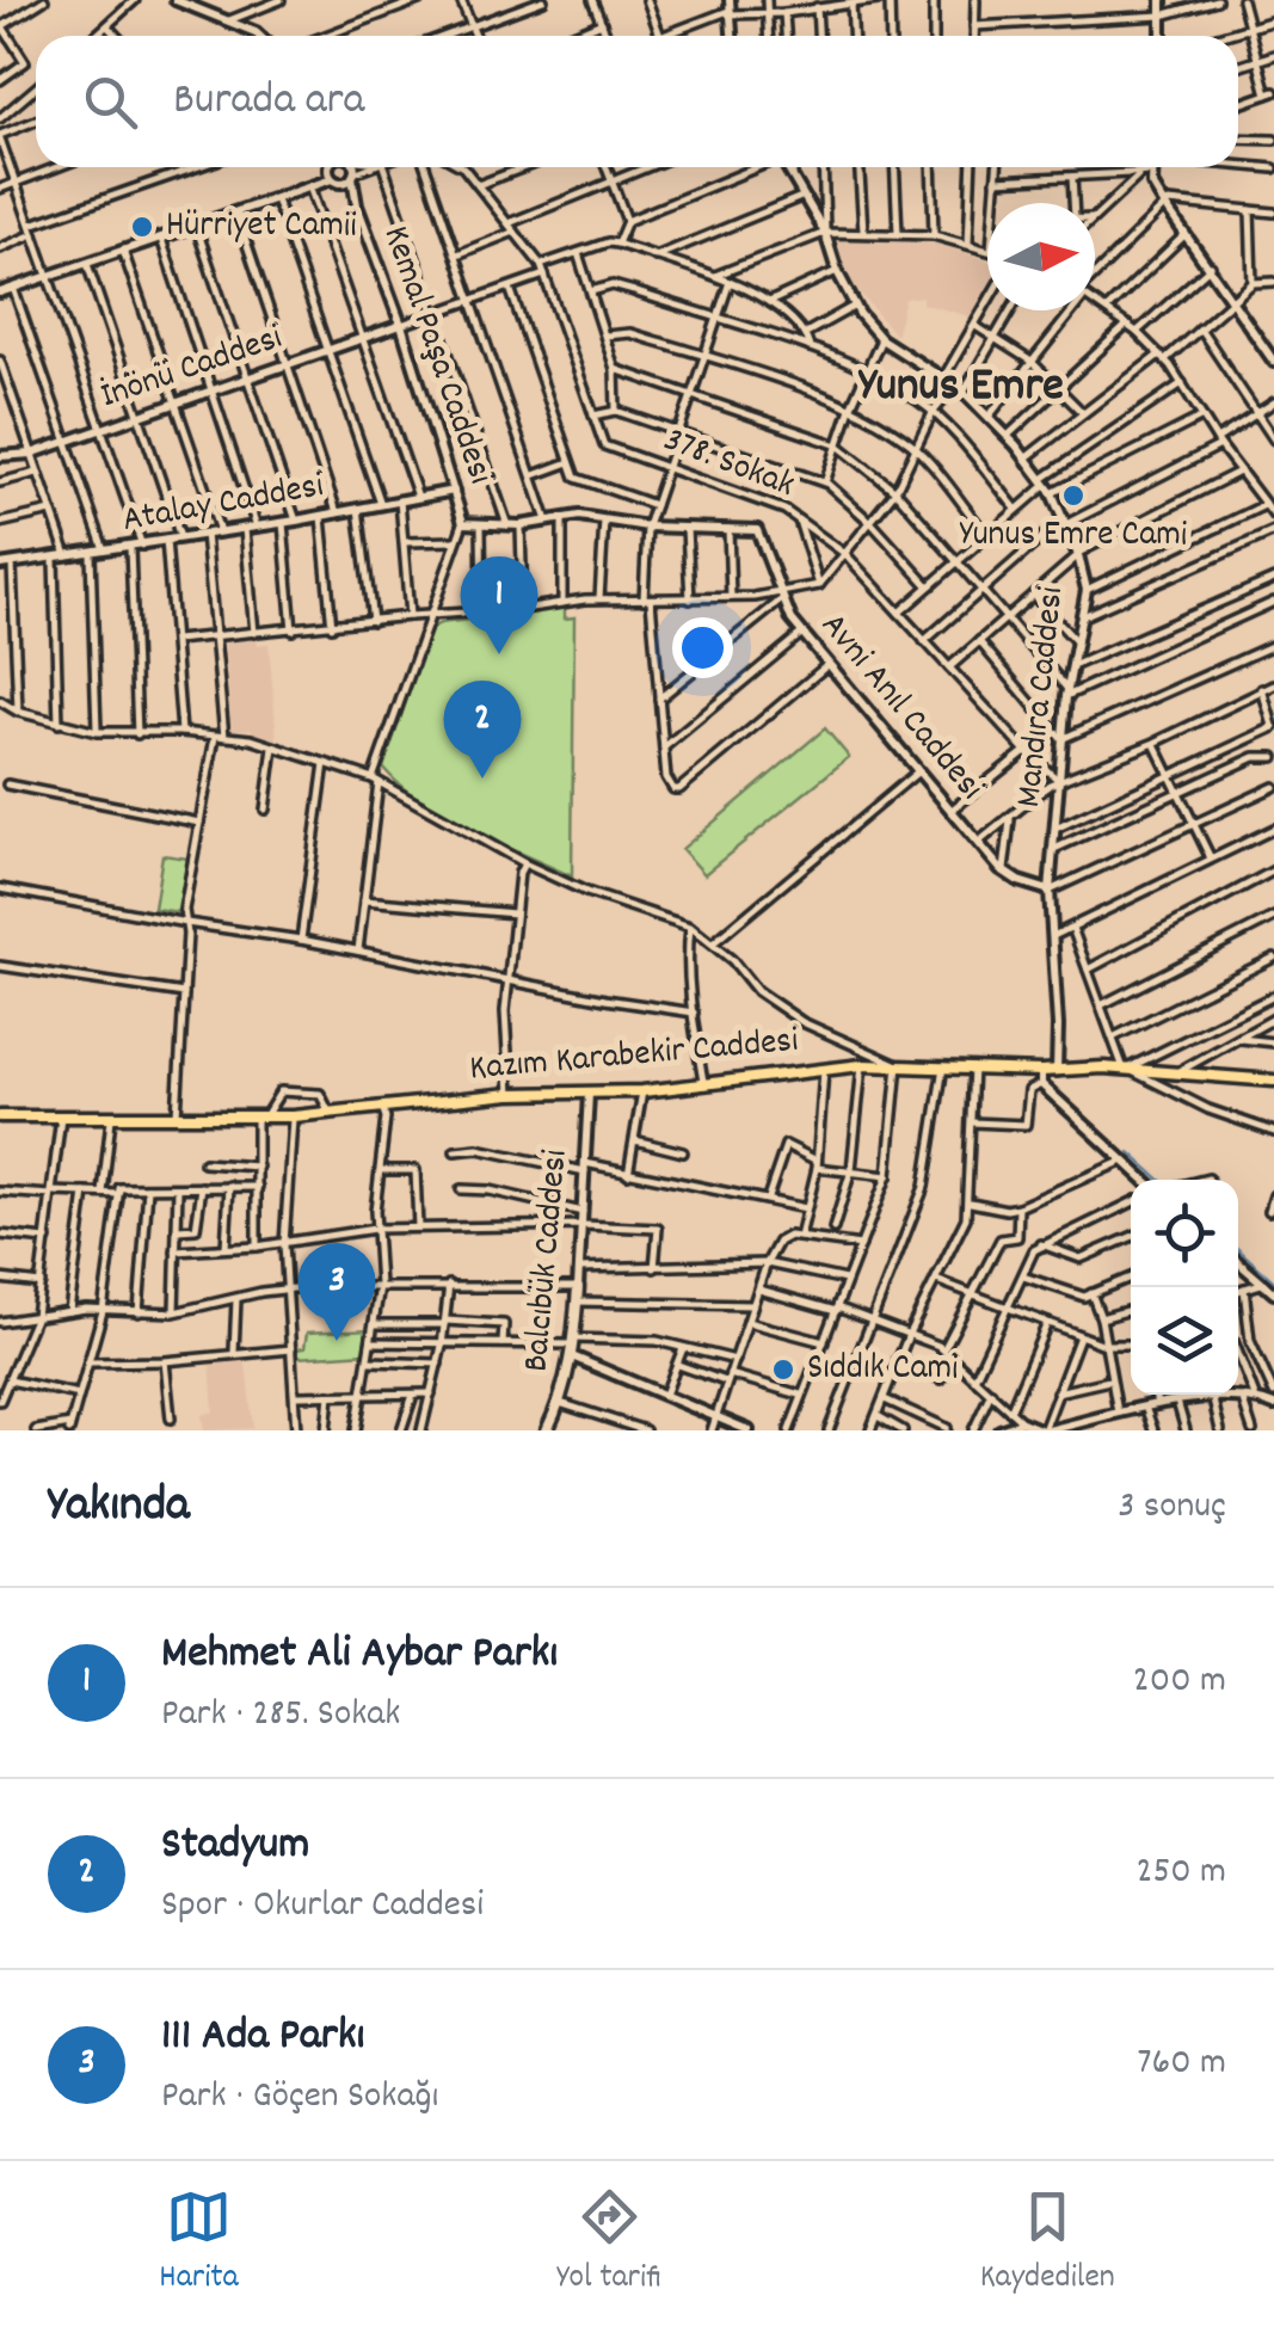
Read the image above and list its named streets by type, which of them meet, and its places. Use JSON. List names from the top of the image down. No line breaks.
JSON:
{"streets":{"main road":["Kazım Karabekir Caddesi","Balcıbük Caddesi"],"street":["Kemal Paşa Caddesi","İnönü Caddesi","378. Sokak","Atalay Caddesi","Mandıra Caddesi","Avni Anıl Caddesi"]},"crossings":[["Kemal Paşa Caddesi","İnönü Caddesi"],["Kemal Paşa Caddesi","Atalay Caddesi"],["378. Sokak","Mandıra Caddesi"],["Mandıra Caddesi","Avni Anıl Caddesi"],["Mandıra Caddesi","Kazım Karabekir Caddesi"],["Kazım Karabekir Caddesi","Balcıbük Caddesi"]],"districts":["Yunus Emre"],"places":["Hürriyet Camii","Yunus Emre Cami","Sıddık Cami"],"north":"right","page":{"search":"Burada ara","pins":["1","2","3"],"heading":["Yakında","3 sonuç"],"list":[{"mark":"1","name":"Mehmet Ali Aybar Parkı","note":"Park · 285. Sokak","value":"200 m"},{"mark":"2","name":"Stadyum","note":"Spor · Okurlar Caddesi","value":"250 m"},{"mark":"3","name":"111 Ada Parkı","note":"Park · Göçen Sokağı","value":"760 m"}],"nav":["Harita","Yol tarifi","Kaydedilen"]}}
